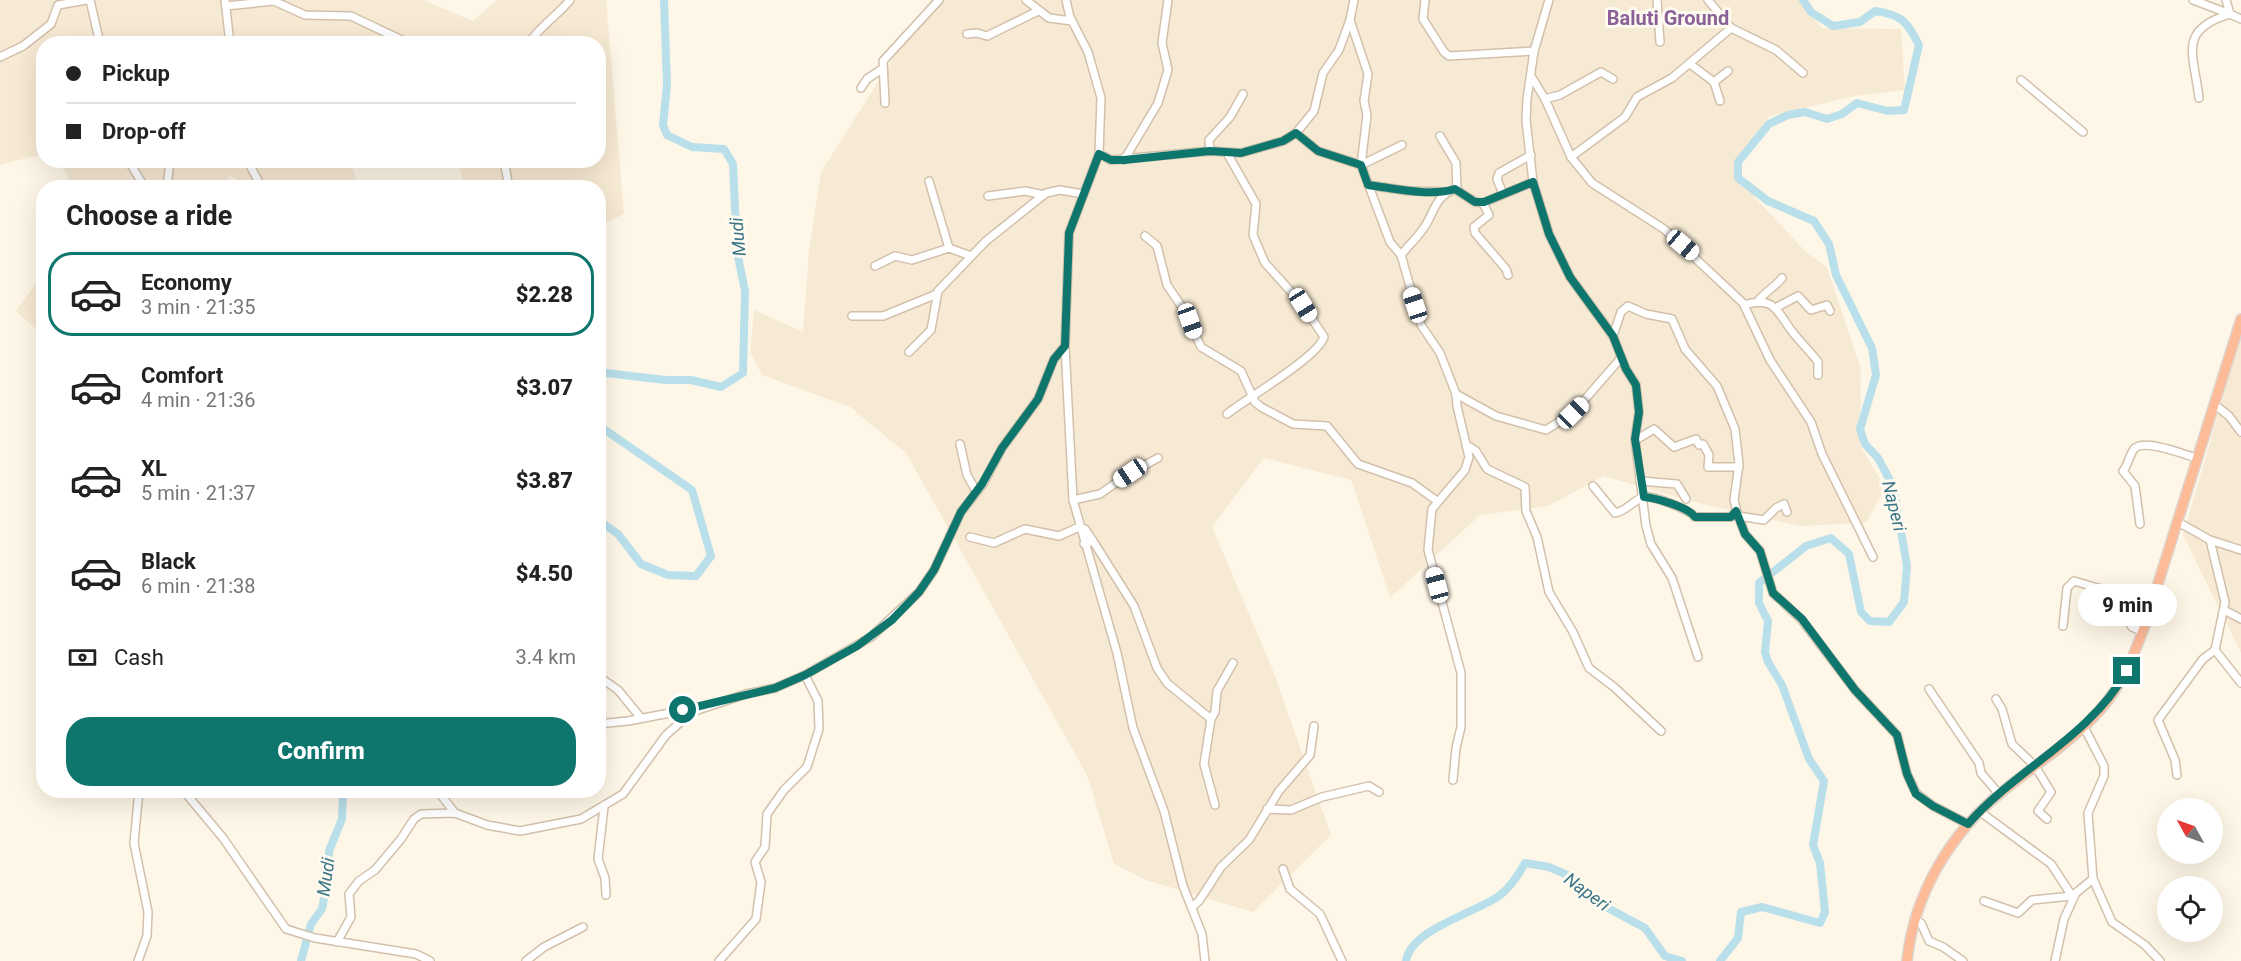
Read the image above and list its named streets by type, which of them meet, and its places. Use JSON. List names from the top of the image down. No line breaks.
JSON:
{"districts":["Baluti Ground"],"water":["Mudi","Naperi"],"north":"top left","page":{"banner":["Pickup","Drop-off"],"heading":"Choose a ride","list":[{"name":"Economy","note":"3 min · 21:35","value":"$2.28"},{"name":"Comfort","note":"4 min · 21:36","value":"$3.07"},{"name":"XL","note":"5 min · 21:37","value":"$3.87"},{"name":"Black","note":"6 min · 21:38","value":"$4.50"}],"bubble":"9 min","pay":["Cash","3.4 km"],"buttons":"Confirm"}}
